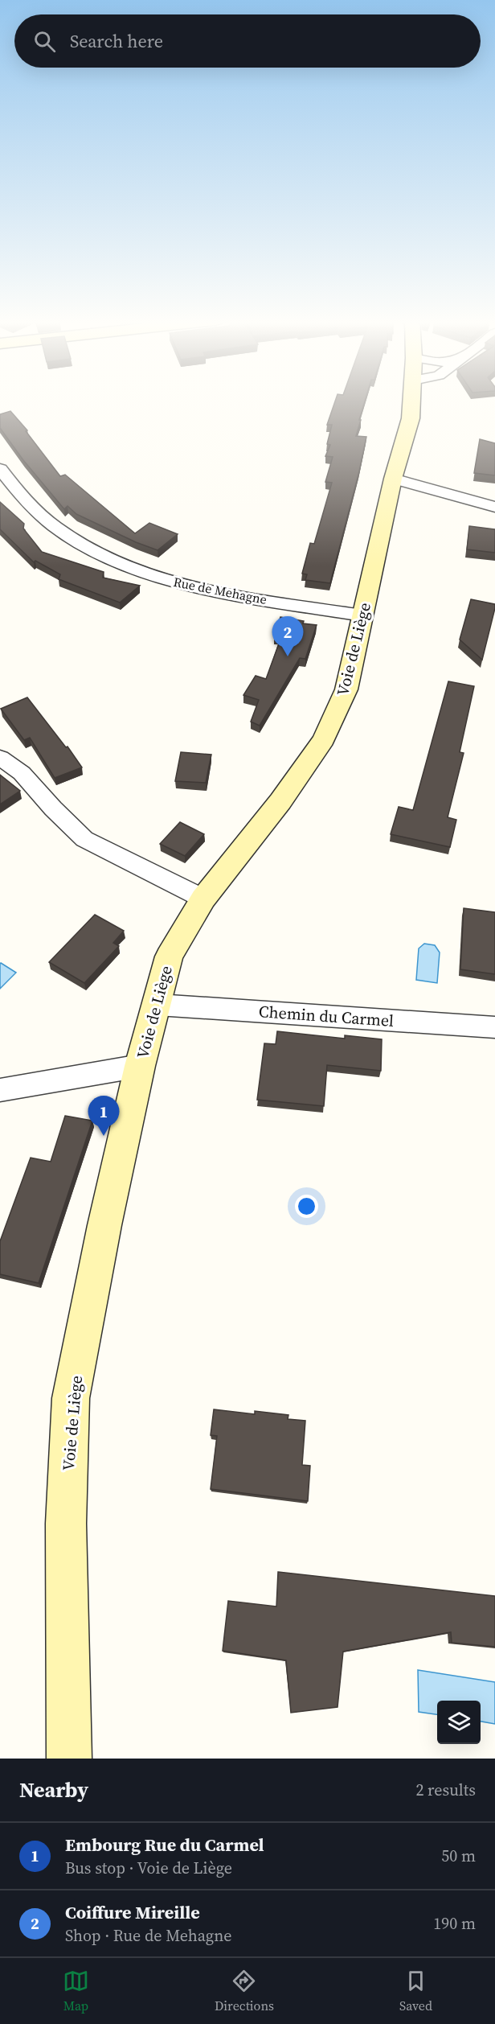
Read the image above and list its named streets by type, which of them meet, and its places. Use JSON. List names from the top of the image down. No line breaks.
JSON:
{"streets":{"street":["Rue de Mehagne","Voie de Liège","Chemin du Carmel"]},"crossings":[["Rue de Mehagne","Voie de Liège"],["Voie de Liège","Chemin du Carmel"]],"page":{"search":"Search here","pins":["2","1"],"heading":["Nearby","2 results"],"list":[{"mark":"1","name":"Embourg Rue du Carmel","note":"Bus stop · Voie de Liège","value":"50 m"},{"mark":"2","name":"Coiffure Mireille","note":"Shop · Rue de Mehagne","value":"190 m"}],"nav":["Map","Directions","Saved"]}}
